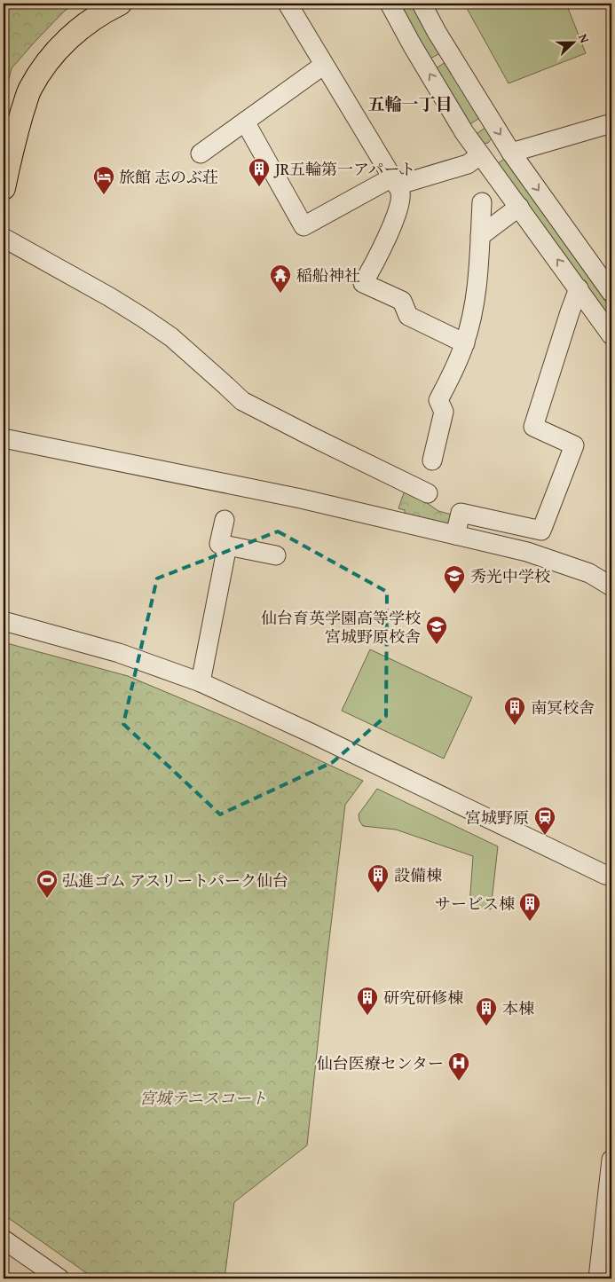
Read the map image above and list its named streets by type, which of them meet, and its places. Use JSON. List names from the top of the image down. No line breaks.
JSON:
{"districts":["五輪一丁目"],"parks":["宮城テニスコート"],"places":{"building":["JR五輪第一アパート","南冥校舎","設備棟","サービス棟","研究研修棟","本棟"],"hotel":["旅館 志のぶ荘"],"temple":["稲船神社"],"school or university":["秀光中学校","仙台育英学園高等学校 宮城野原校舎"],"station":["宮城野原"],"sports":["弘進ゴム アスリートパーク仙台"],"hospital":["仙台医療センター"]},"north":"right"}
